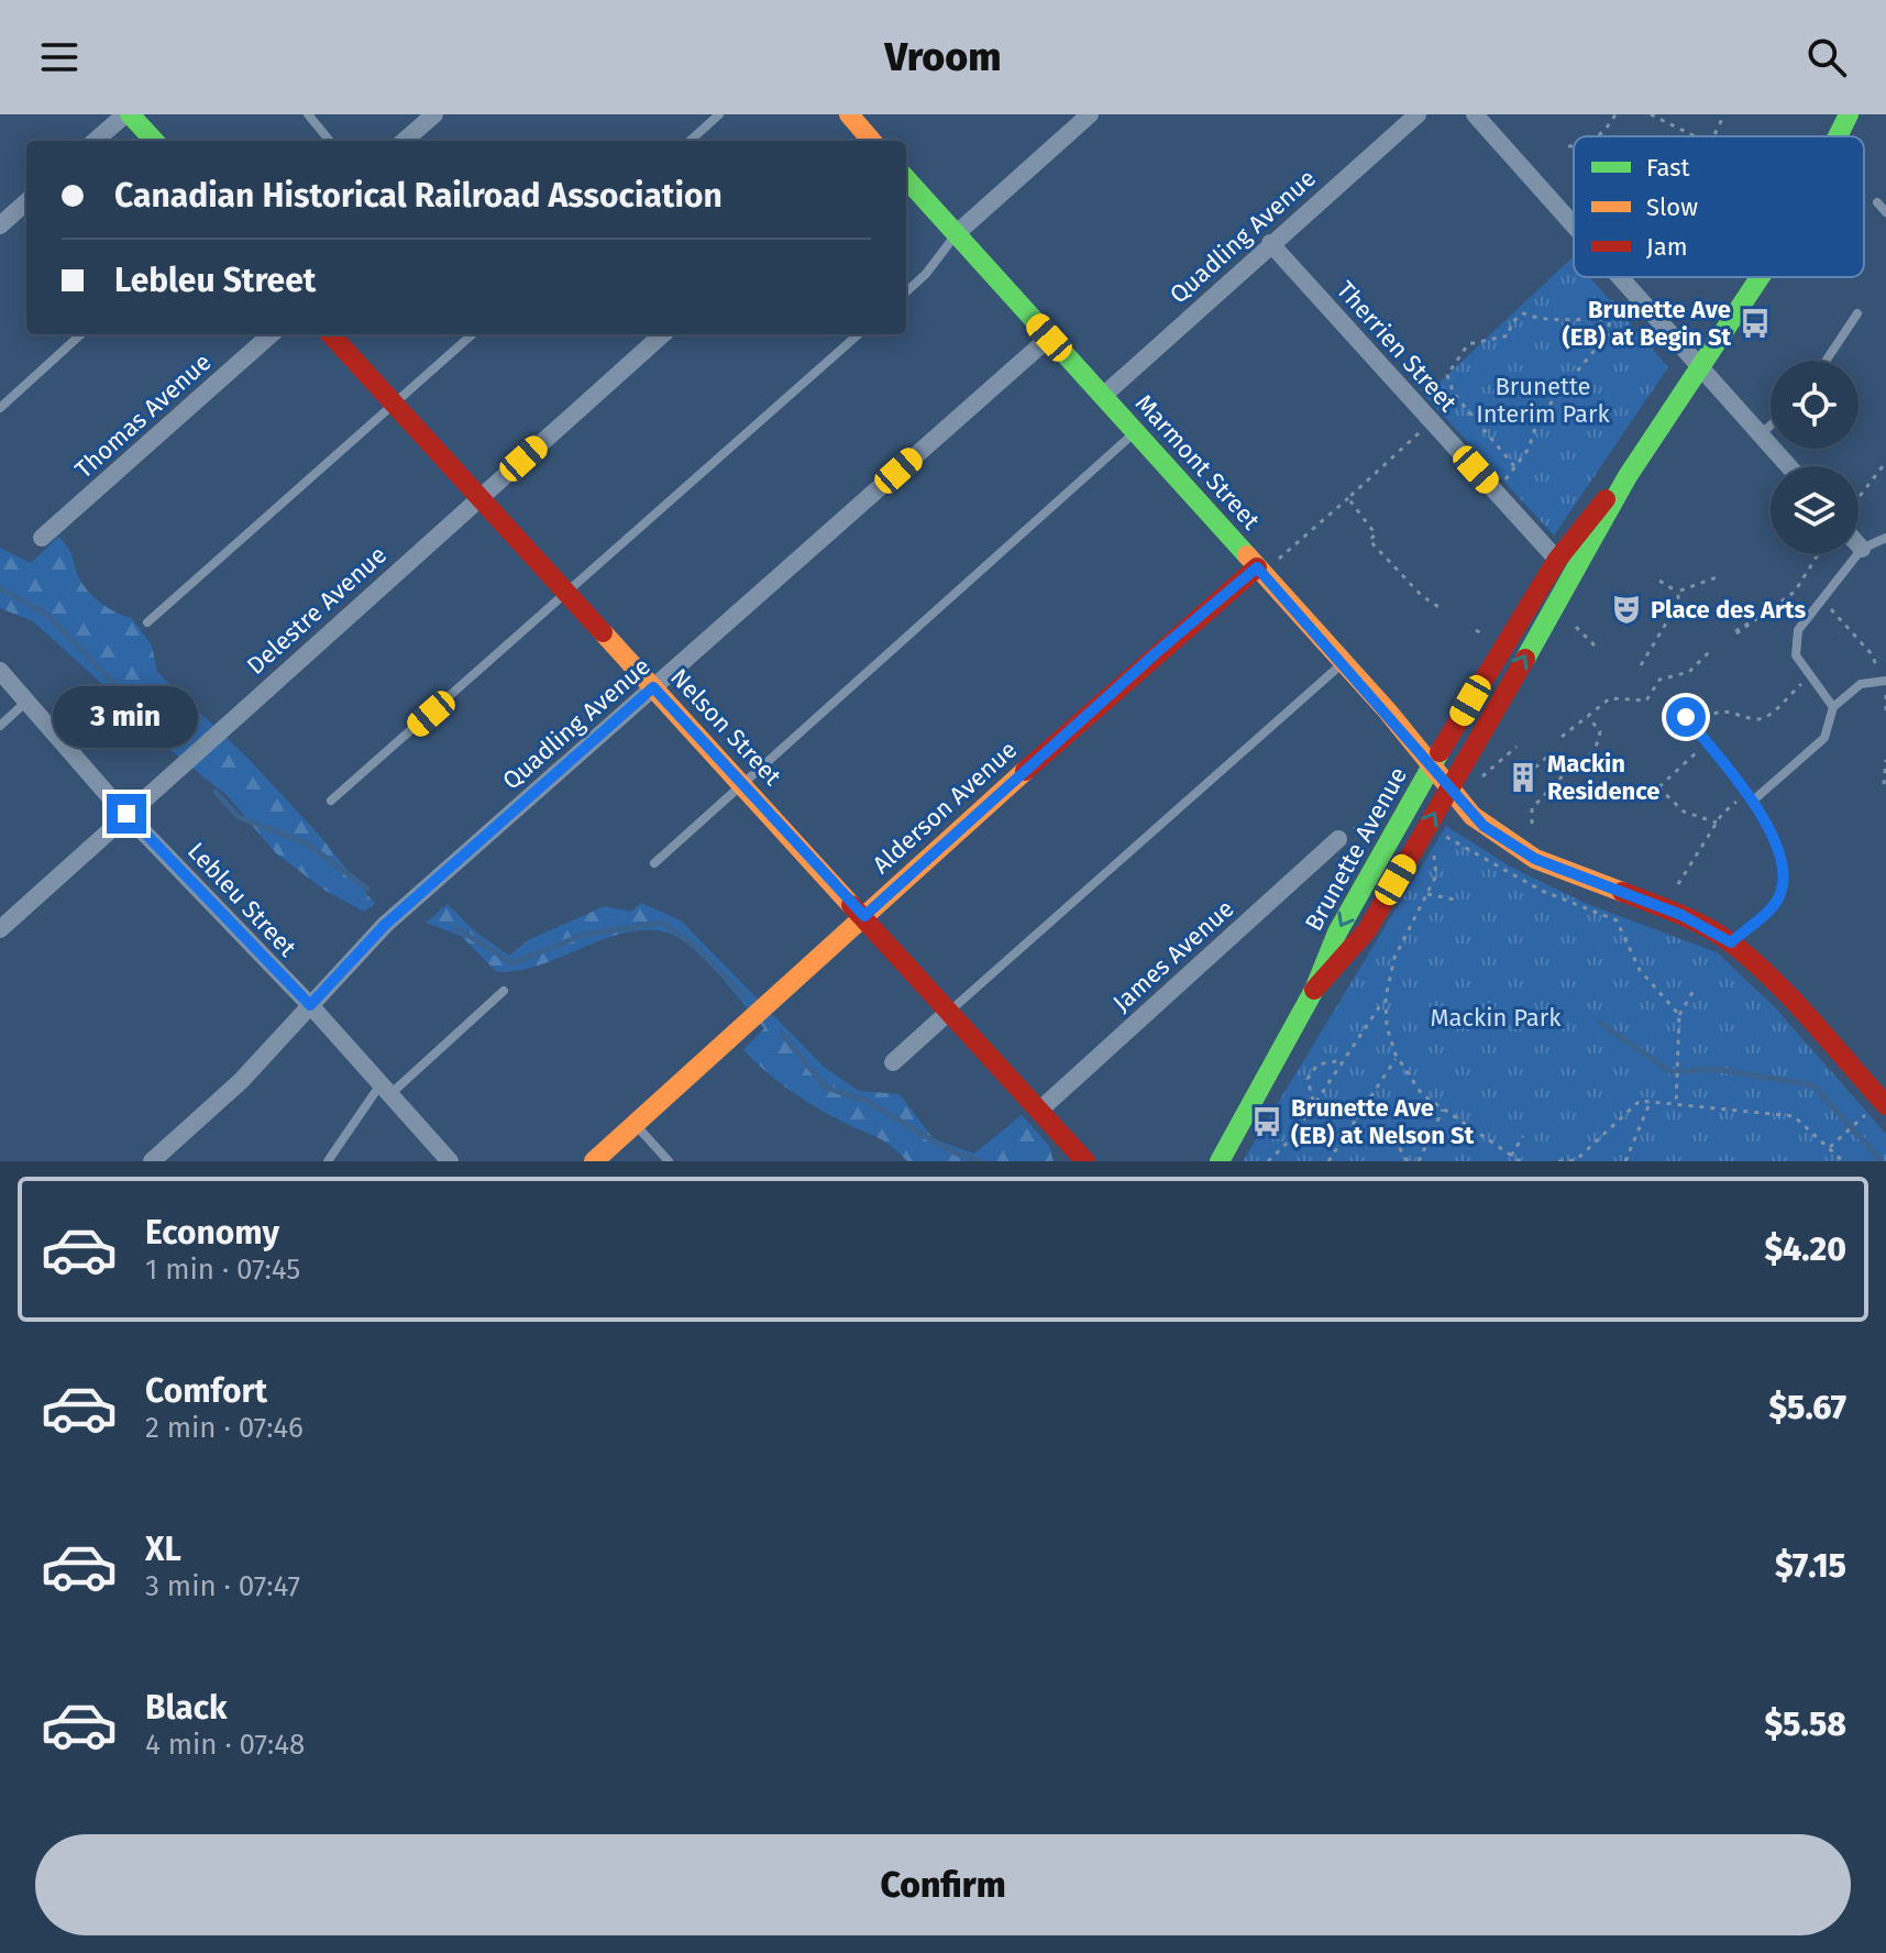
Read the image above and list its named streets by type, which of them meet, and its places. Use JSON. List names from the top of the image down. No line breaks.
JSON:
{"streets":{"main road":["Marmont Street","Nelson Street","Alderson Avenue","Brunette Avenue"],"street":["Quadling Avenue","Therrien Street","Thomas Avenue","Delestre Avenue","Lebleu Street","James Avenue"]},"crossings":[["Quadling Avenue","Therrien Street"],["Quadling Avenue","Marmont Street"],["Quadling Avenue","Nelson Street"],["Quadling Avenue","Lebleu Street"],["Therrien Street","Brunette Avenue"],["Marmont Street","Alderson Avenue"],["Marmont Street","Brunette Avenue"],["Delestre Avenue","Nelson Street"],["Delestre Avenue","Lebleu Street"],["Nelson Street","Alderson Avenue"],["Nelson Street","James Avenue"]],"parks":["Brunette Interim Park","Mackin Park"],"places":{"bus stop":["Brunette Ave (EB) at Begin St","Brunette Ave (EB) at Nelson St"],"theatre":["Place des Arts"],"building":["Mackin Residence"]},"legend":["Fast","Slow","Jam"],"page":{"header":"Vroom","banner":["Canadian Historical Railroad Association","Lebleu Street"],"bubble":"3 min","list":[{"name":"Economy","note":"1 min · 07:45","value":"$4.20"},{"name":"Comfort","note":"2 min · 07:46","value":"$5.67"},{"name":"XL","note":"3 min · 07:47","value":"$7.15"},{"name":"Black","note":"4 min · 07:48","value":"$5.58"}],"buttons":"Confirm"}}
